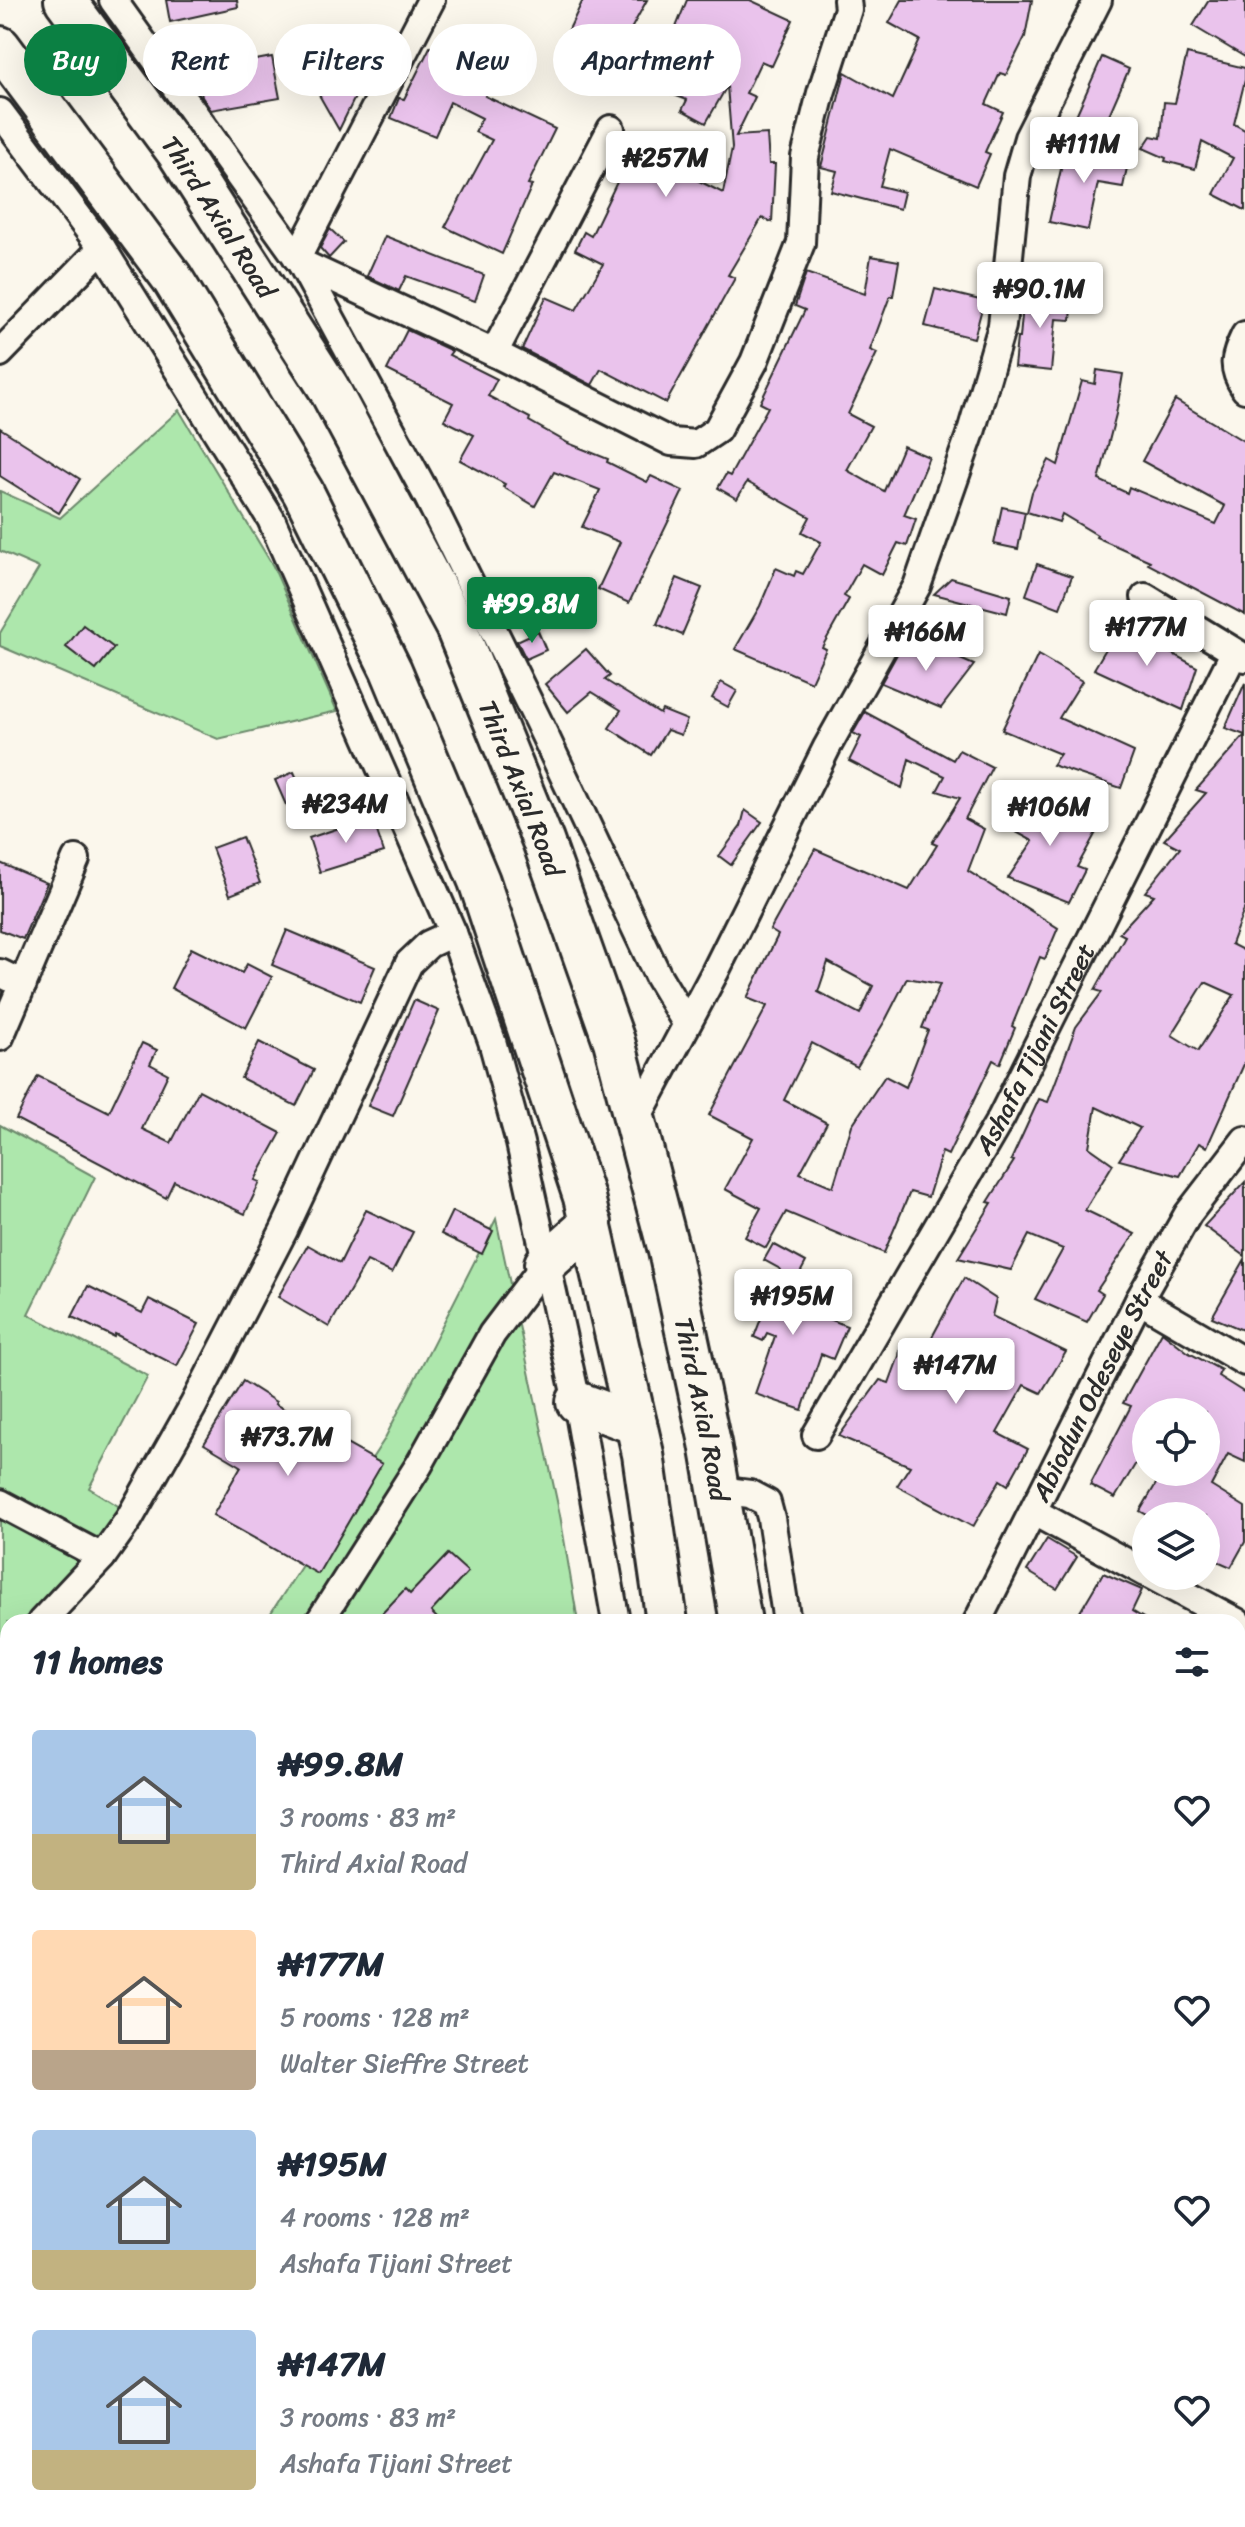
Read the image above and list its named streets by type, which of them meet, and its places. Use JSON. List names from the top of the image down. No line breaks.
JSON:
{"streets":{"highway":["Third Axial Road"],"street":["Ashafa Tijani Street","Abiodun Odeseye Street"]},"page":{"chip":["Buy","Rent","Filters","New","Apartment"],"price":["₦111M","₦257M","₦90.1M","₦99.8M","₦177M","₦166M","₦234M","₦106M","₦195M","₦147M","₦73.7M"],"heading":"11 homes","list":[{"name":"₦99.8M","note":"3 rooms · 83 m² · Third Axial Road"},{"name":"₦177M","note":"5 rooms · 128 m² · Walter Sieffre Street"},{"name":"₦195M","note":"4 rooms · 128 m² · Ashafa Tijani Street"},{"name":"₦147M","note":"3 rooms · 83 m² · Ashafa Tijani Street"}]}}
